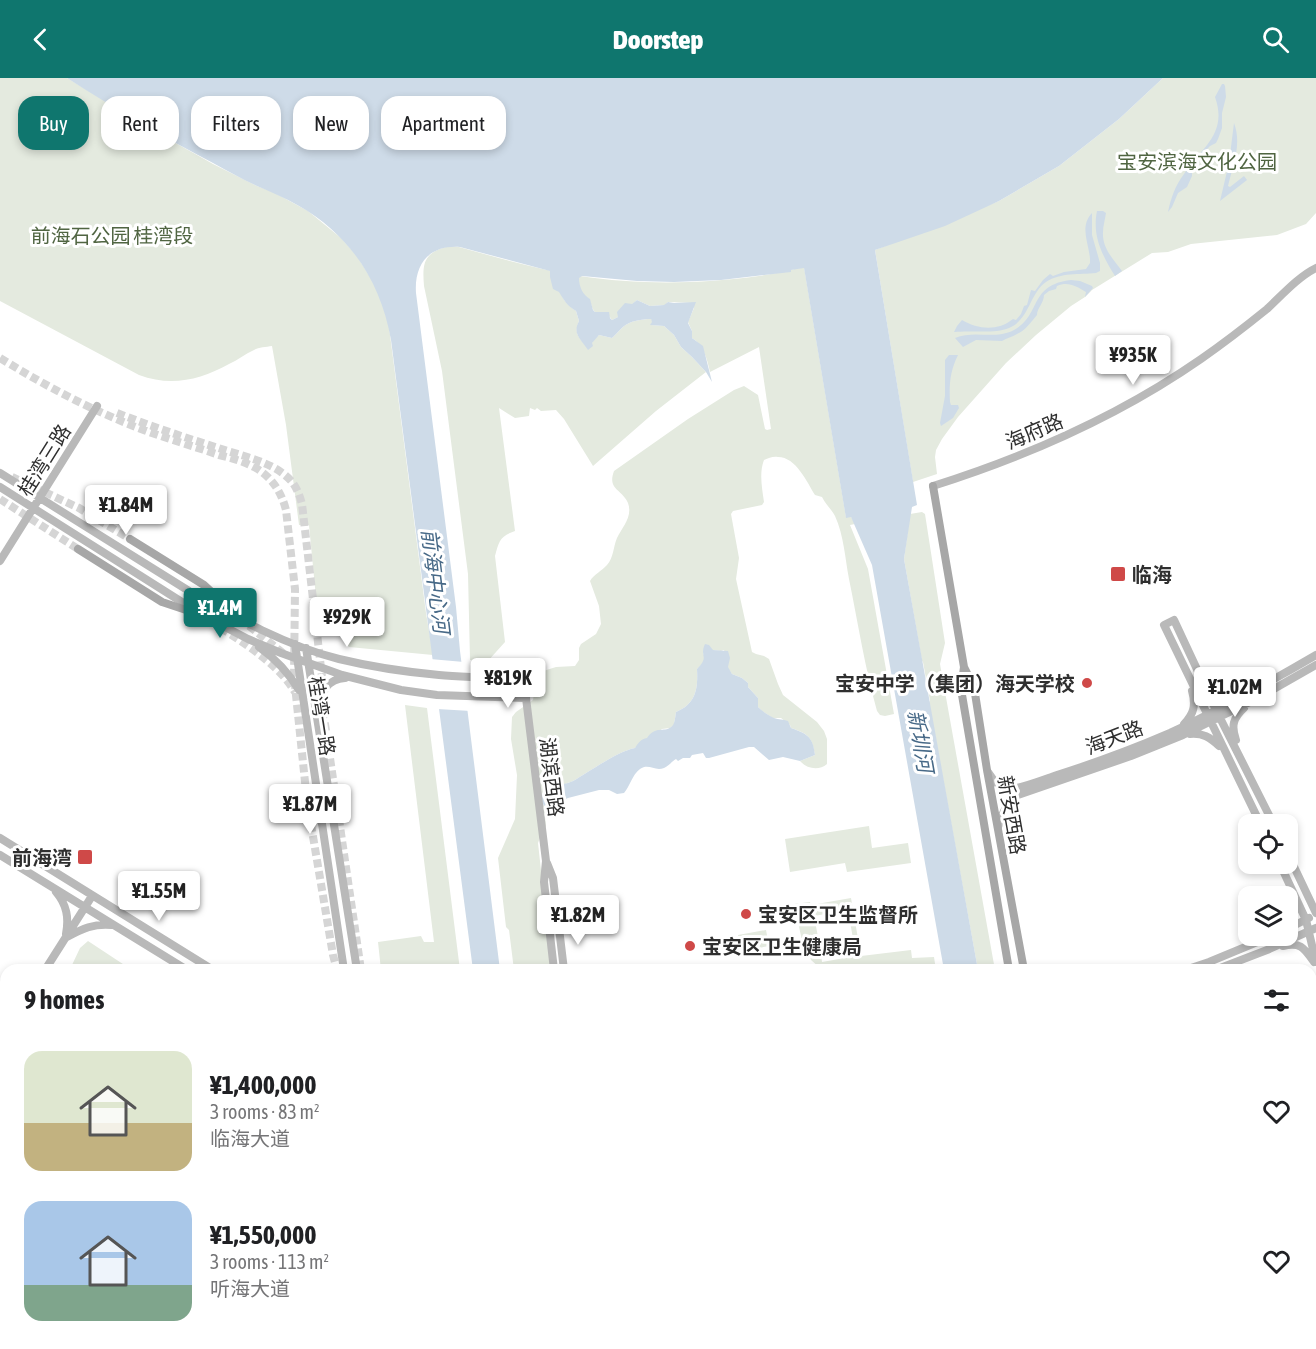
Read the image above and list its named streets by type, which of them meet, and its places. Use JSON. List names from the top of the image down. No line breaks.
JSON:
{"streets":{"main road":["海府路","桂湾三路","桂湾一路","海天路","湖滨西路","新安西路"]},"crossings":[["海府路","新安西路"],["海天路","新安西路"]],"water":["前海中心河","新圳河"],"parks":["宝安滨海文化公园","前海石公园 桂湾段"],"places":{"transit":["临海","前海湾"],"other":["宝安中学（集团）海天学校","宝安区卫生监督所","宝安区卫生健康局"]},"page":{"header":"Doorstep","chip":["Buy","Rent","Filters","New","Apartment"],"price":["¥935K","¥1.84M","¥1.4M","¥929K","¥819K","¥1.02M","¥1.87M","¥1.55M","¥1.82M"],"heading":"9 homes","list":[{"name":"¥1,400,000","note":"3 rooms · 83 m² · 临海大道"},{"name":"¥1,550,000","note":"3 rooms · 113 m² · 听海大道"}]}}
